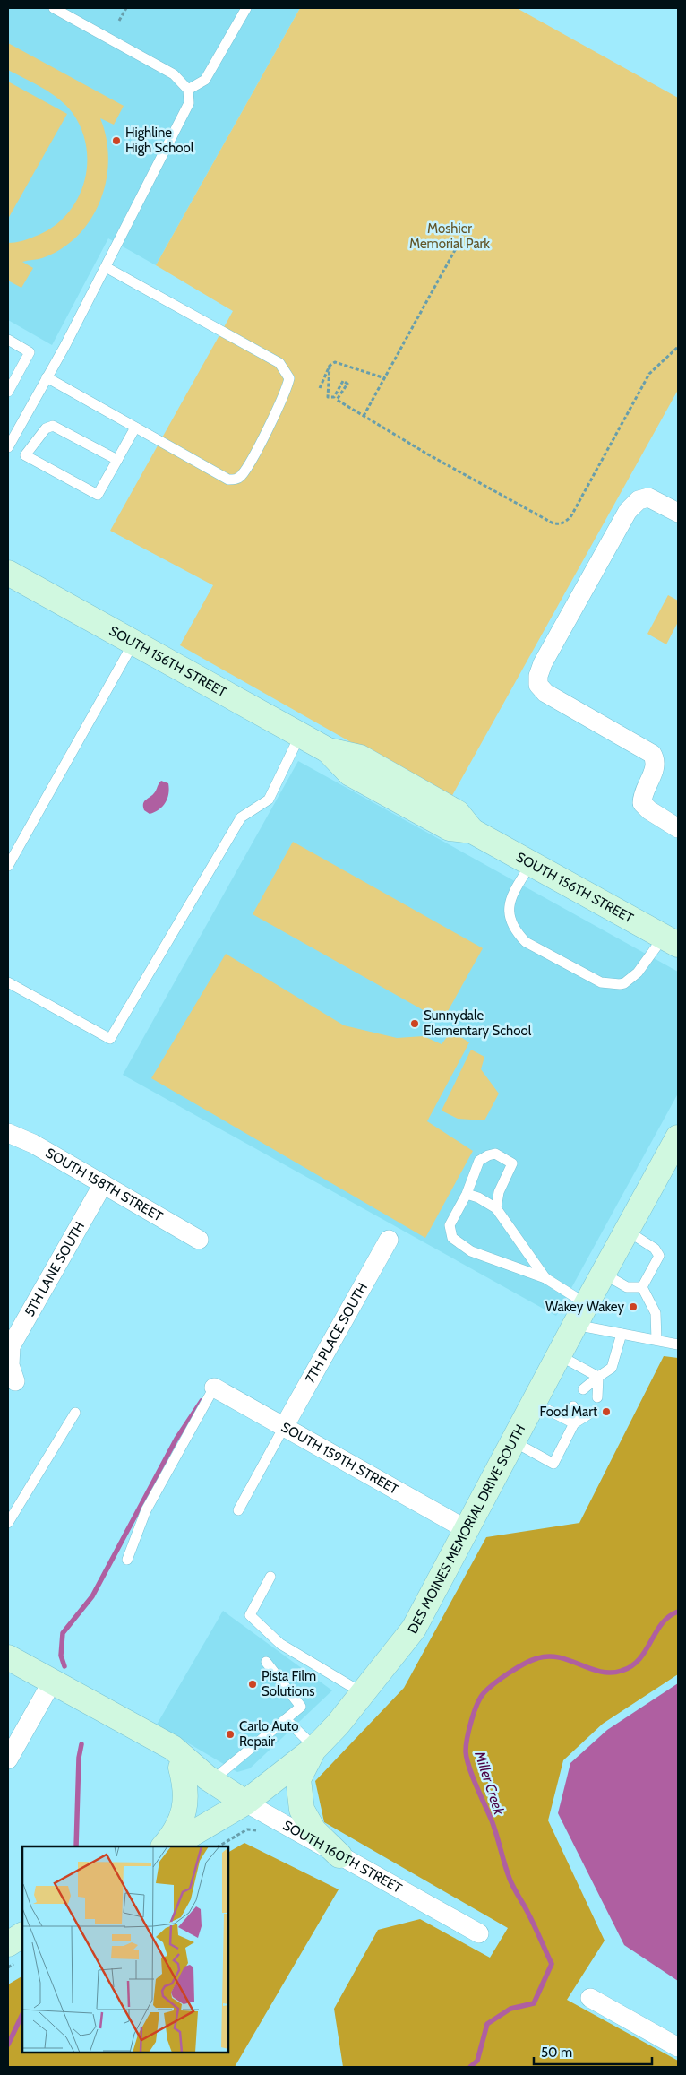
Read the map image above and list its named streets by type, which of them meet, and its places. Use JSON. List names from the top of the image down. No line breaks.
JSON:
{"streets":{"main road":["SOUTH 156TH STREET","DES MOINES MEMORIAL DRIVE SOUTH","SOUTH 160TH STREET"],"street":["SOUTH 158TH STREET","5TH LANE SOUTH","7TH PLACE SOUTH","SOUTH 159TH STREET"]},"crossings":[["SOUTH 158TH STREET","5TH LANE SOUTH"],["7TH PLACE SOUTH","SOUTH 159TH STREET"],["SOUTH 159TH STREET","DES MOINES MEMORIAL DRIVE SOUTH"],["DES MOINES MEMORIAL DRIVE SOUTH","SOUTH 160TH STREET"]],"water":["Miller Creek"],"parks":["Moshier Memorial Park"],"places":["Highline High School","Sunnydale Elementary School","Wakey Wakey","Food Mart","Pista Film Solutions","Carlo Auto Repair"],"scale_bar":"50 m"}
